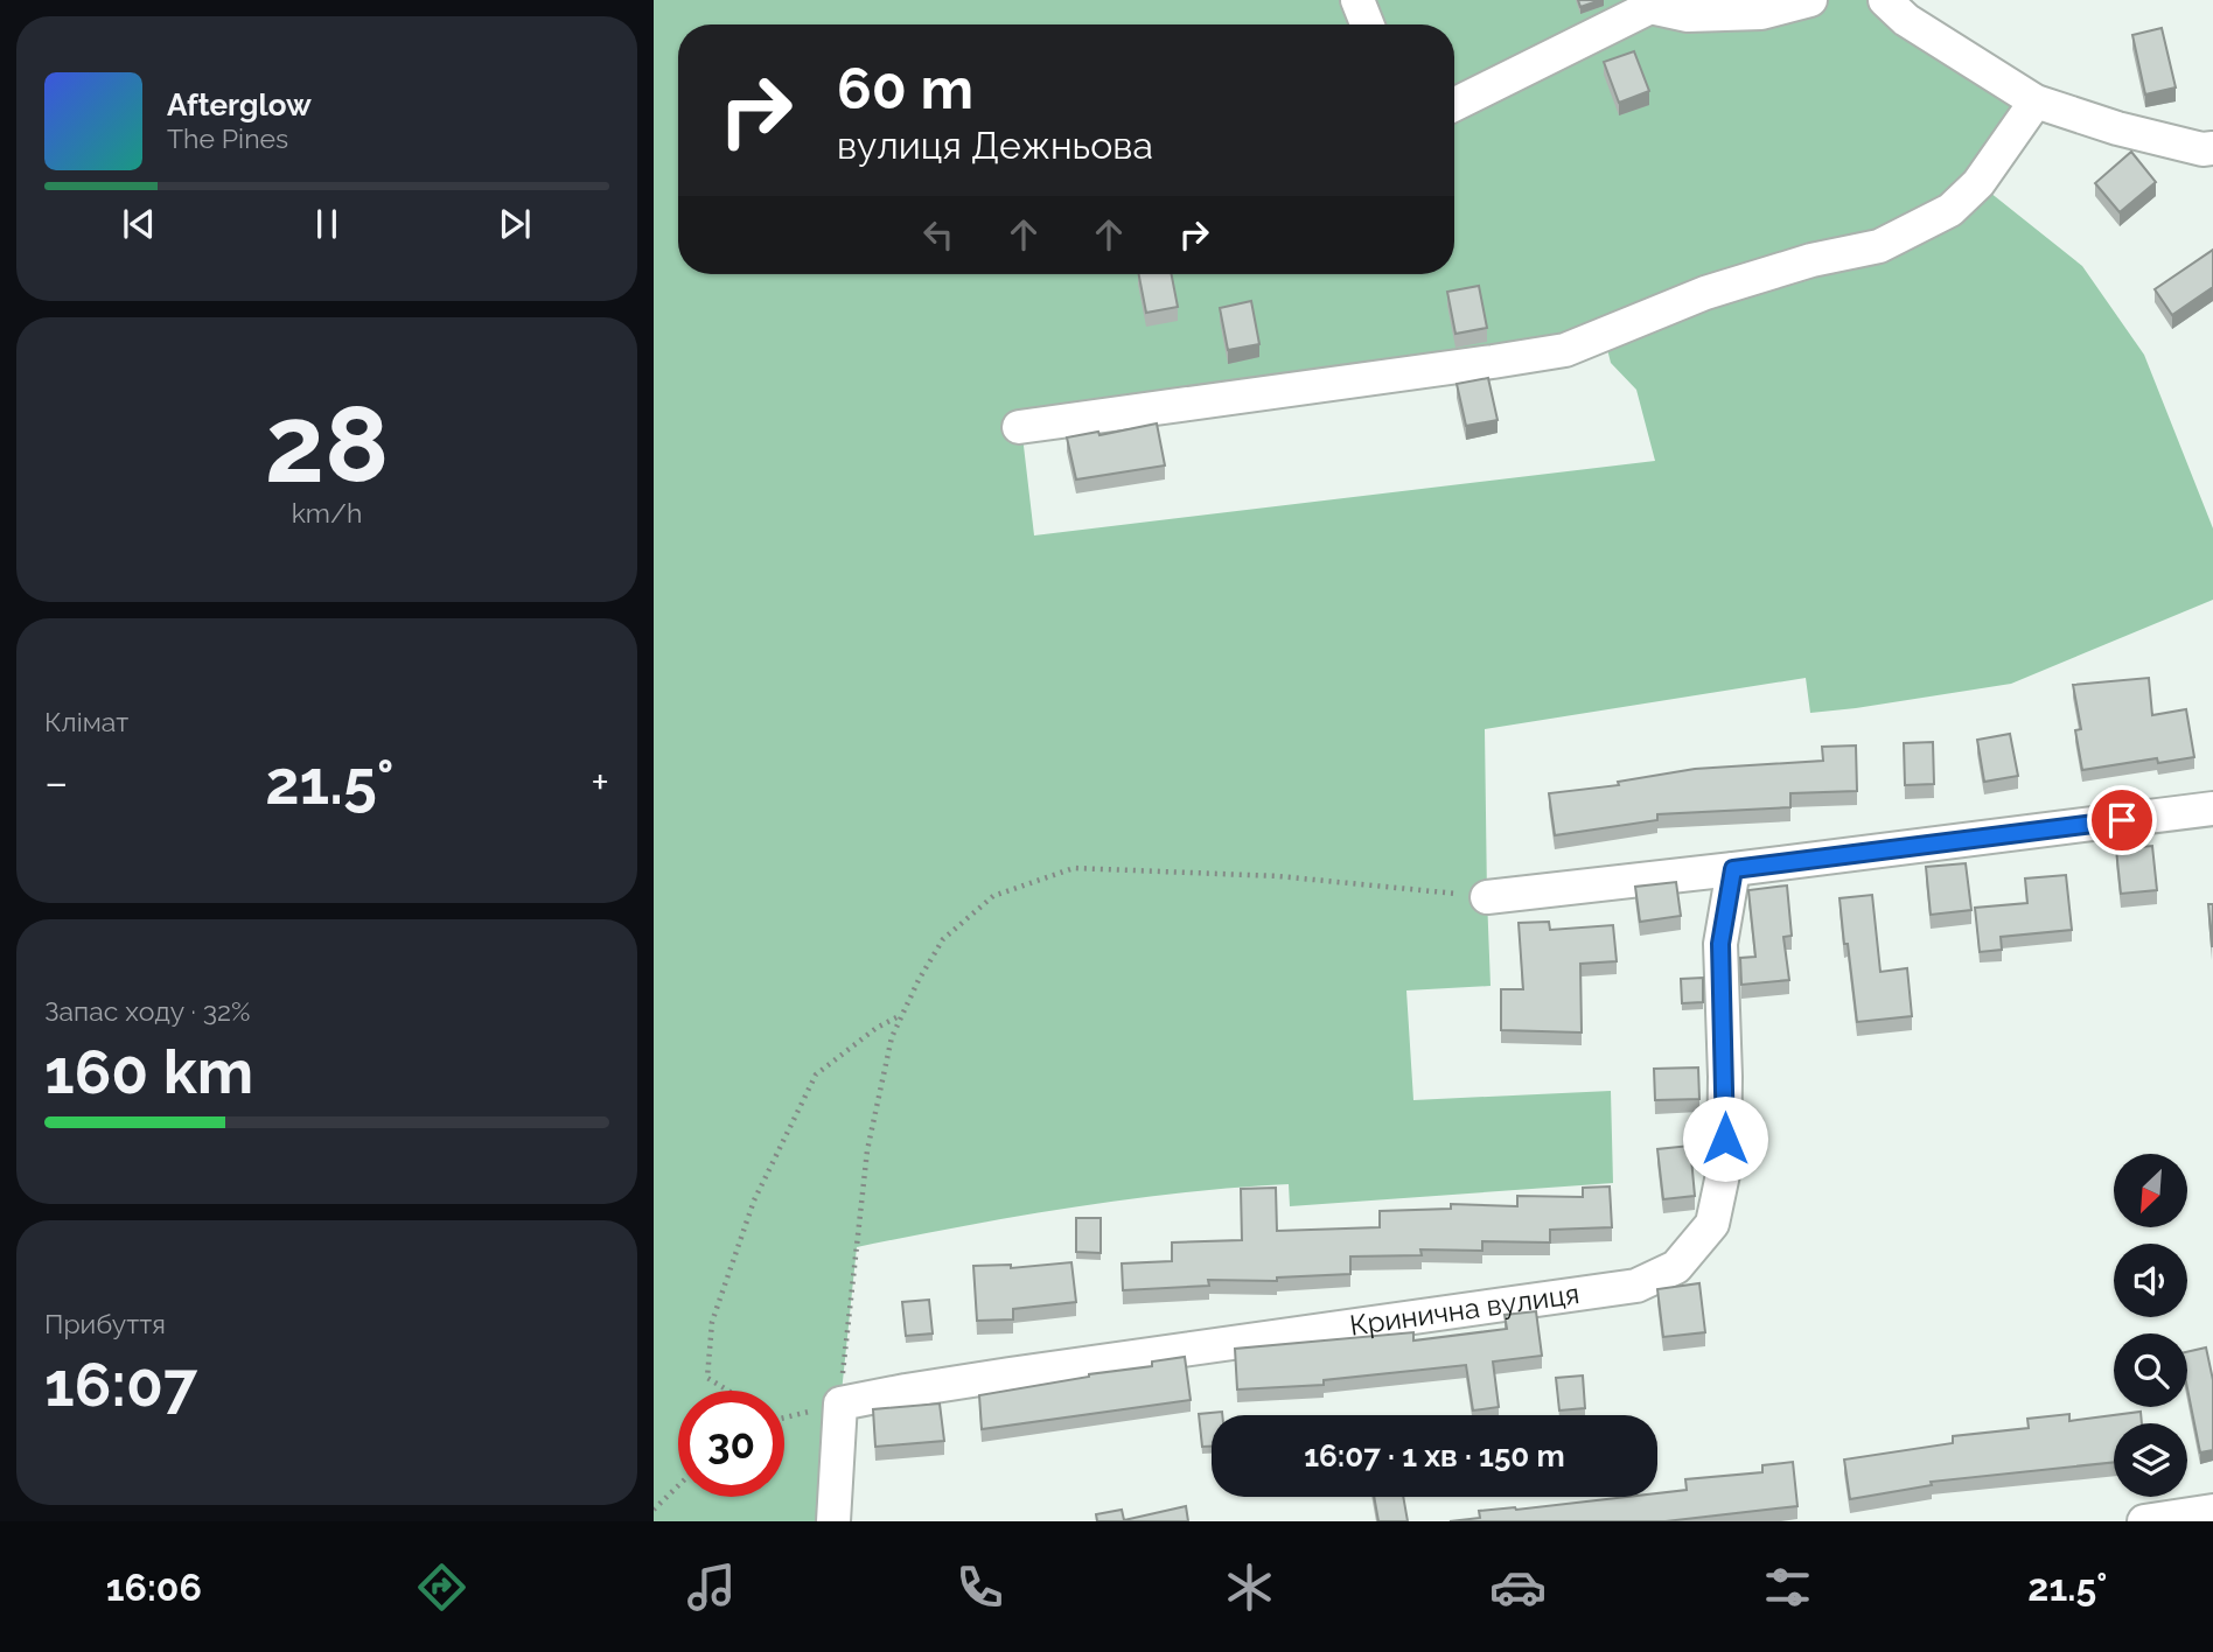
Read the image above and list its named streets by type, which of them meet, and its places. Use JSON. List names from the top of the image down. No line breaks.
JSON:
{"streets":{"street":["Кринична вулиця"]},"north":"bottom left","page":{"turn":["60 m","вулиця Дежньова"],"song":["Afterglow","The Pines"],"tile":[["28","km/h"],"Клімат",["Запас ходу · 32%","160 km"],["Прибуття","16:07"]],"heat":["−","21.5°","+"],"limit":"30","trip":"16:07 · 1 хв · 150 m","tabs":["16:06","21.5°"]}}
